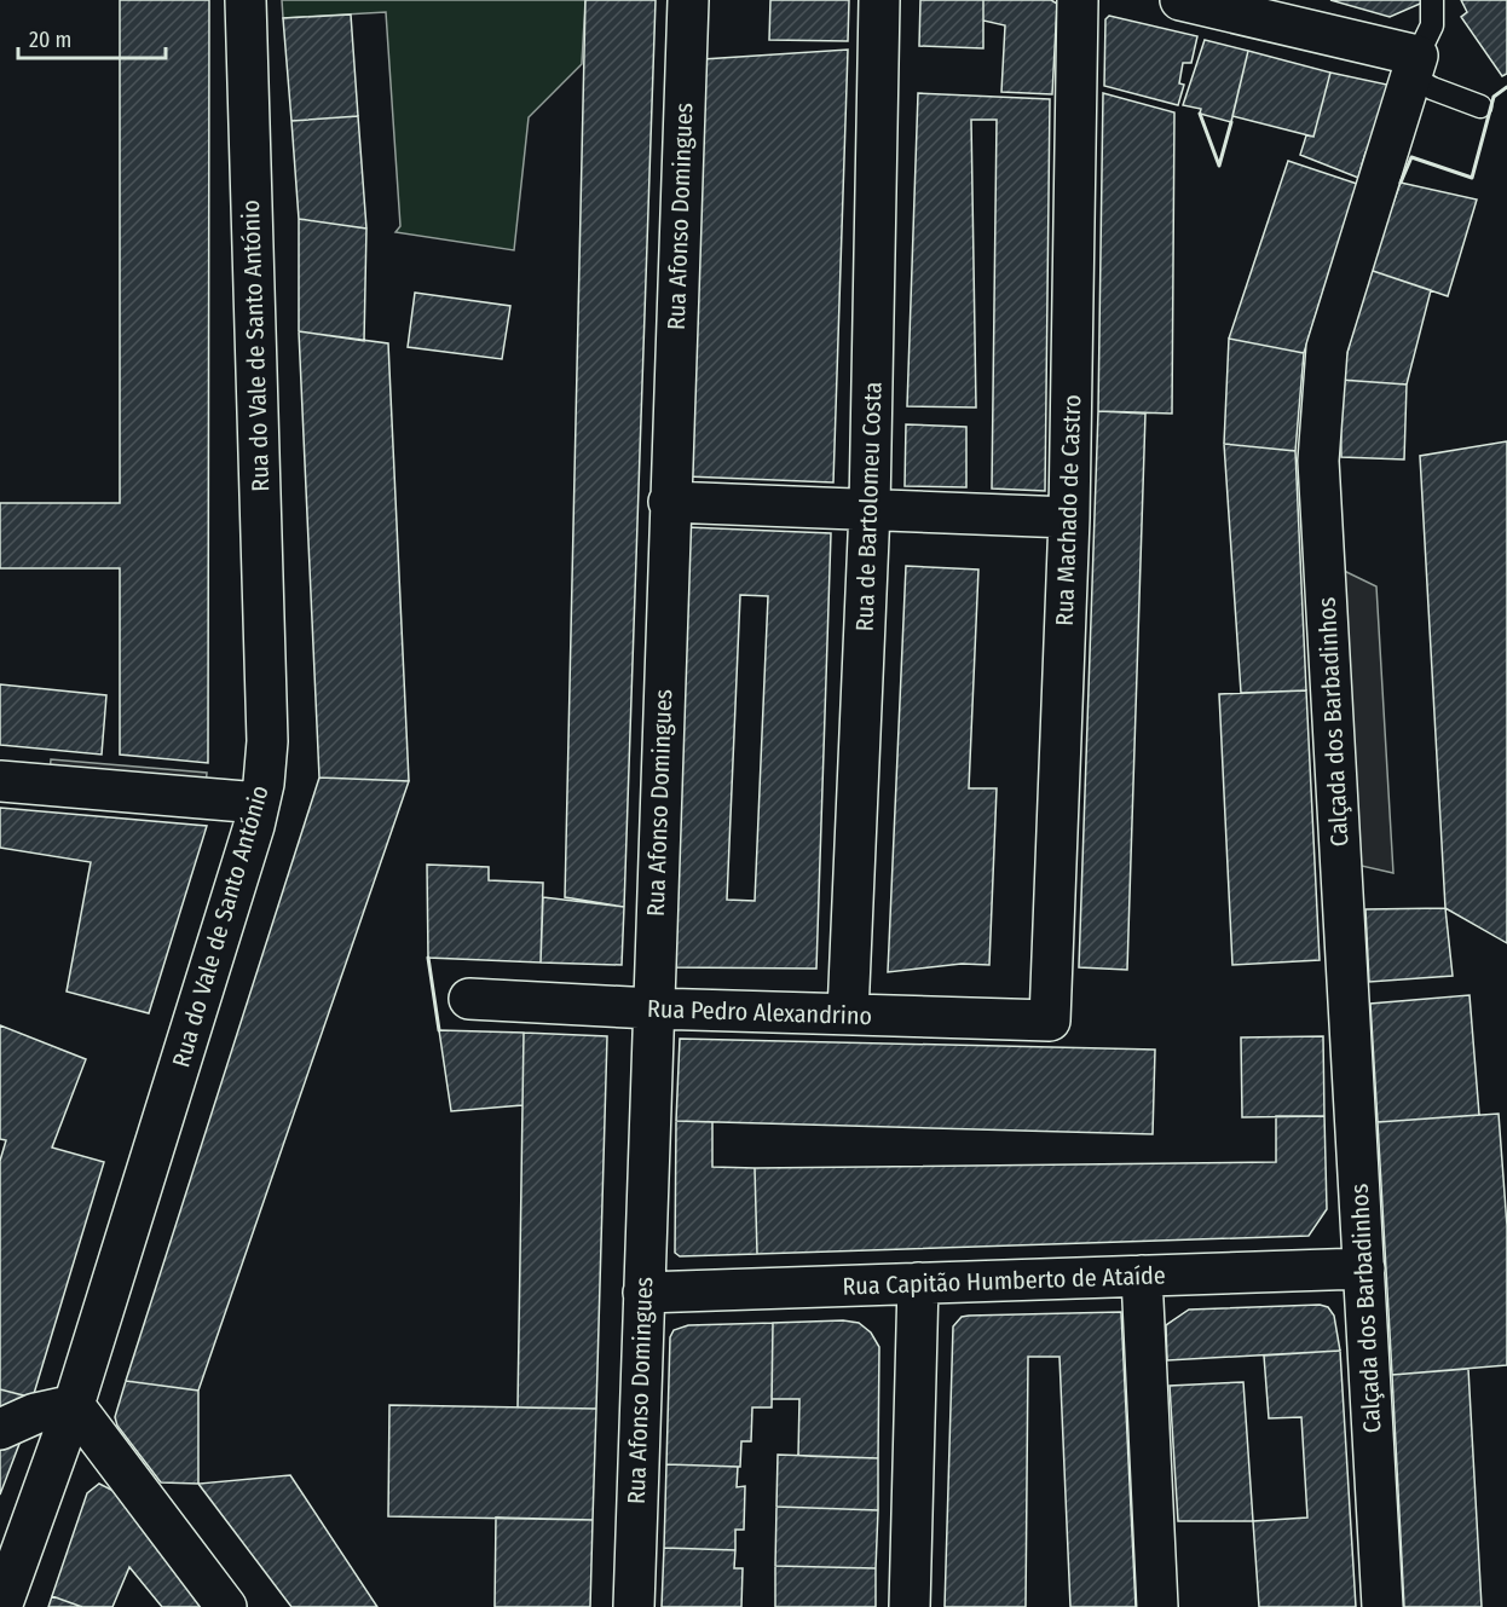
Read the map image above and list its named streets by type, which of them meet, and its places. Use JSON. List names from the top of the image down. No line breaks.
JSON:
{"streets":{"street":["Rua Afonso Domingues","Rua do Vale de Santo António","Rua de Bartolomeu Costa","Rua Machado de Castro","Calçada dos Barbadinhos","Rua Pedro Alexandrino","Rua Capitão Humberto de Ataíde"]},"crossings":[["Rua Afonso Domingues","Rua Pedro Alexandrino"],["Rua Afonso Domingues","Rua Capitão Humberto de Ataíde"],["Rua de Bartolomeu Costa","Rua Pedro Alexandrino"],["Rua Machado de Castro","Rua Pedro Alexandrino"],["Calçada dos Barbadinhos","Rua Capitão Humberto de Ataíde"]],"scale_bar":"20 m"}
